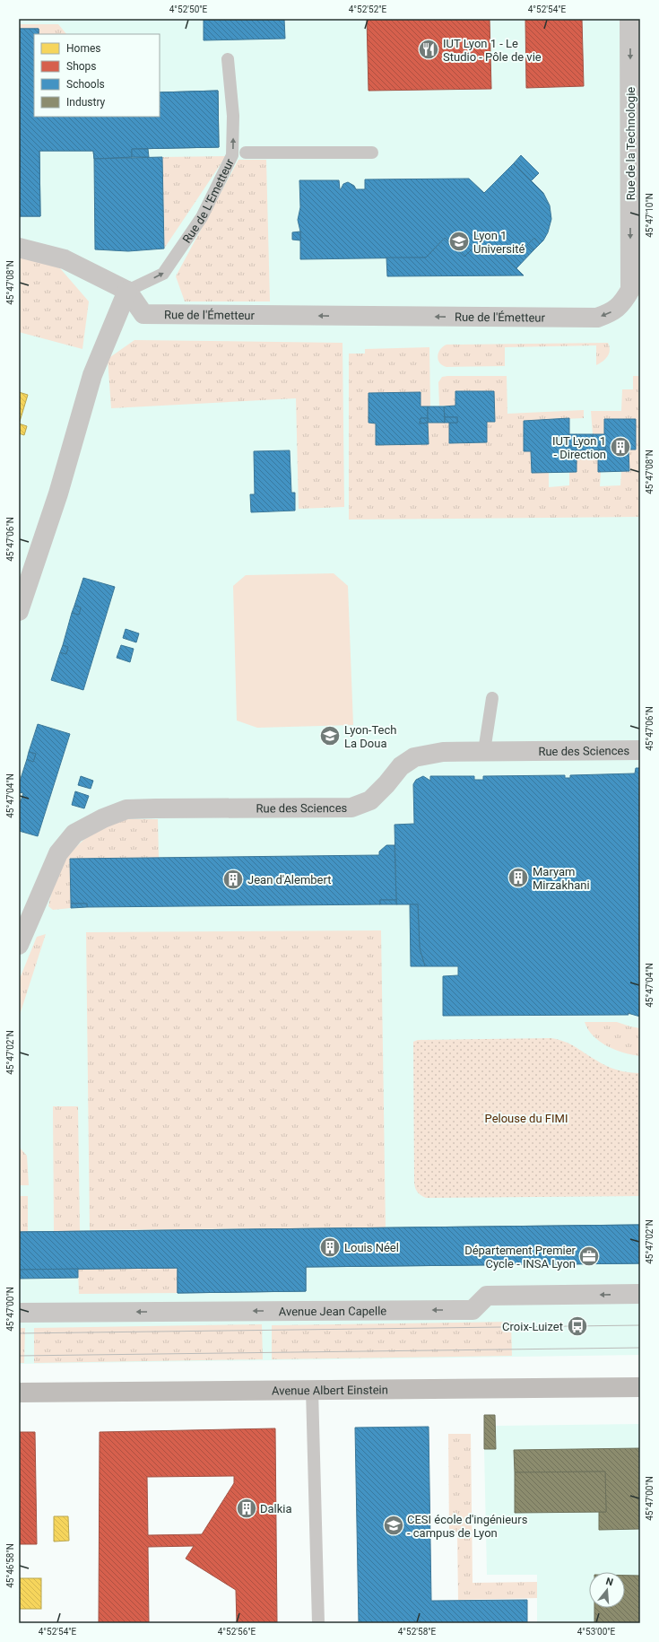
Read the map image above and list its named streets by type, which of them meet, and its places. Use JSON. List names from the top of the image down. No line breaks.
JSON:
{"streets":{"street":["Rue de la Technologie","Rue de l'Émetteur","Rue des Sciences","Avenue Jean Capelle","Avenue Albert Einstein"],"lane":["Rue de L'Emetteur"]},"crossings":[["Rue de la Technologie","Rue de l'Émetteur"],["Rue de L'Emetteur","Rue de l'Émetteur"]],"one_way":["Rue de la Technologie","Rue de L'Emetteur","Rue de l'Émetteur","Avenue Jean Capelle"],"parks":["Pelouse du FIMI"],"places":{"restaurant":["IUT Lyon 1 - Le Studio - Pôle de vie"],"school or university":["Lyon 1 Université","Lyon-Tech La Doua","CESI école d'ingénieurs - campus de Lyon"],"building":["IUT Lyon 1 - Direction","Maryam Mirzakhani","Jean d'Alembert","Louis Néel","Dalkia"],"office":["Département Premier Cycle - INSA Lyon"],"bus stop":["Croix-Luizet"]},"legend":["Homes","Shops","Schools","Industry"],"north":"top","coordinates":["4°52'50\"E","4°52'52\"E","4°52'54\"E","45°47'10\"N","45°47'08\"N","45°47'06\"N","45°47'04\"N","45°47'02\"N","45°47'00\"N","45°46'58\"N","4°52'56\"E","4°52'58\"E","4°53'00\"E"]}
